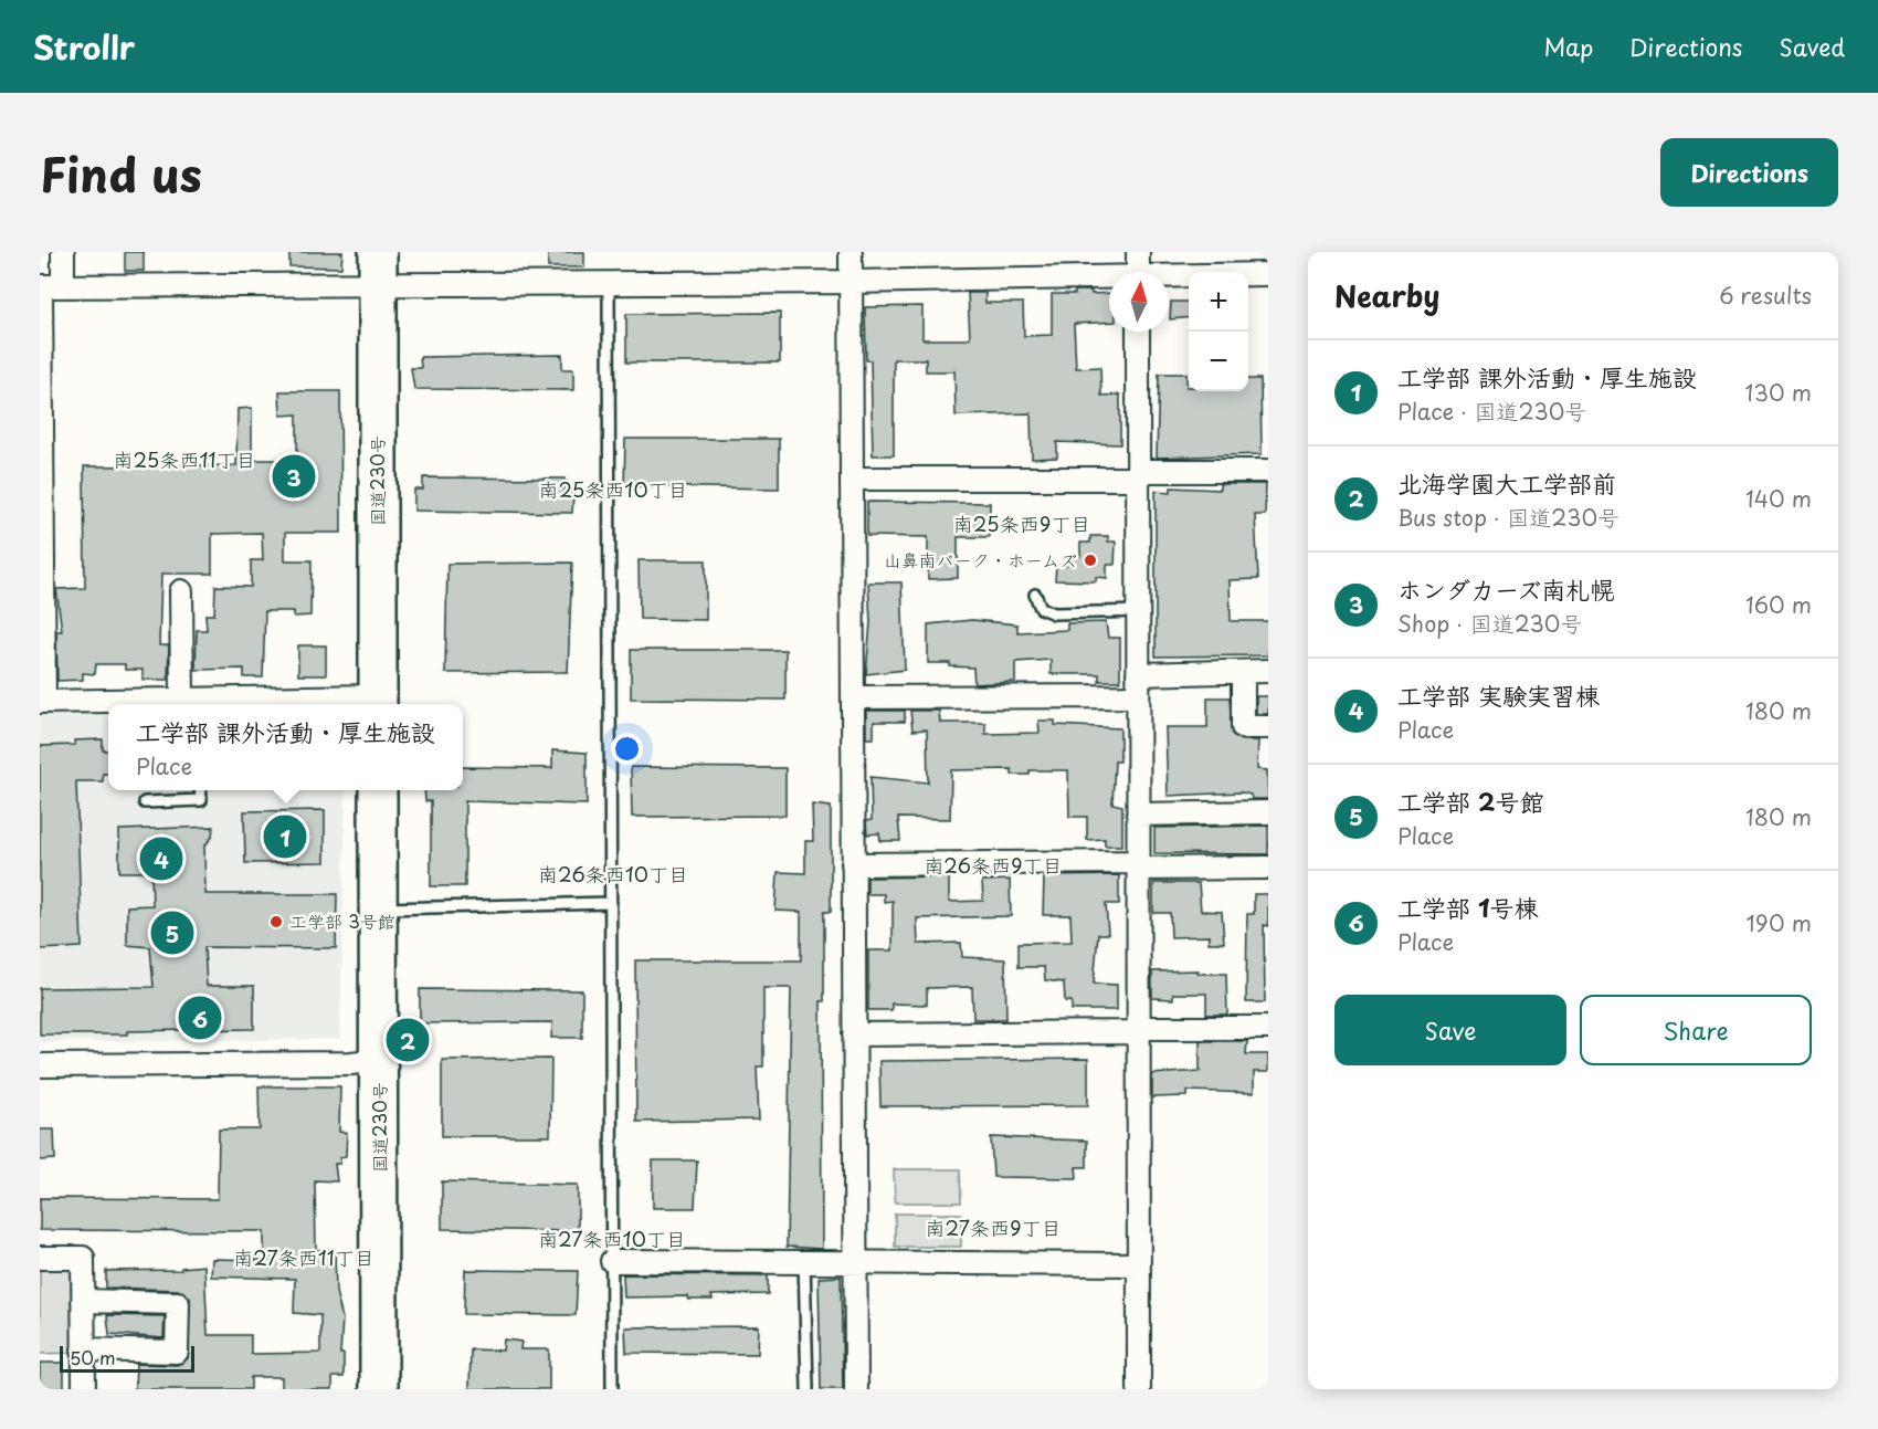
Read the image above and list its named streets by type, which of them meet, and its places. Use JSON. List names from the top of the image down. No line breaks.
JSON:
{"streets":{"highway":["国道230号"]},"districts":["南25条西11丁目","南25条西10丁目","南25条西9丁目","南26条西9丁目","南26条西10丁目","南27条西9丁目","南27条西10丁目","南27条西11丁目"],"places":["山鼻南パーク・ホームズ","工学部 3号館"],"scale_bar":"50 m","north":"top","page":{"header":"Strollr","nav":["Map","Directions","Saved"],"title":"Find us","buttons":["Directions",["Save","Share"]],"heading":["Nearby","6 results"],"map_buttons":["+","−"],"list":[{"mark":"1","name":"工学部 課外活動・厚生施設","note":"Place · 国道230号","value":"130 m"},{"mark":"2","name":"北海学園大工学部前","note":"Bus stop · 国道230号","value":"140 m"},{"mark":"3","name":"ホンダカーズ南札幌","note":"Shop · 国道230号","value":"160 m"},{"mark":"4","name":"工学部 実験実習棟","note":"Place","value":"180 m"},{"mark":"5","name":"工学部 2号館","note":"Place","value":"180 m"},{"mark":"6","name":"工学部 1号棟","note":"Place","value":"190 m"}],"pins":["3","1","4","5","6","2"],"popup":["工学部 課外活動・厚生施設","Place"],"scale":"50 m"}}
